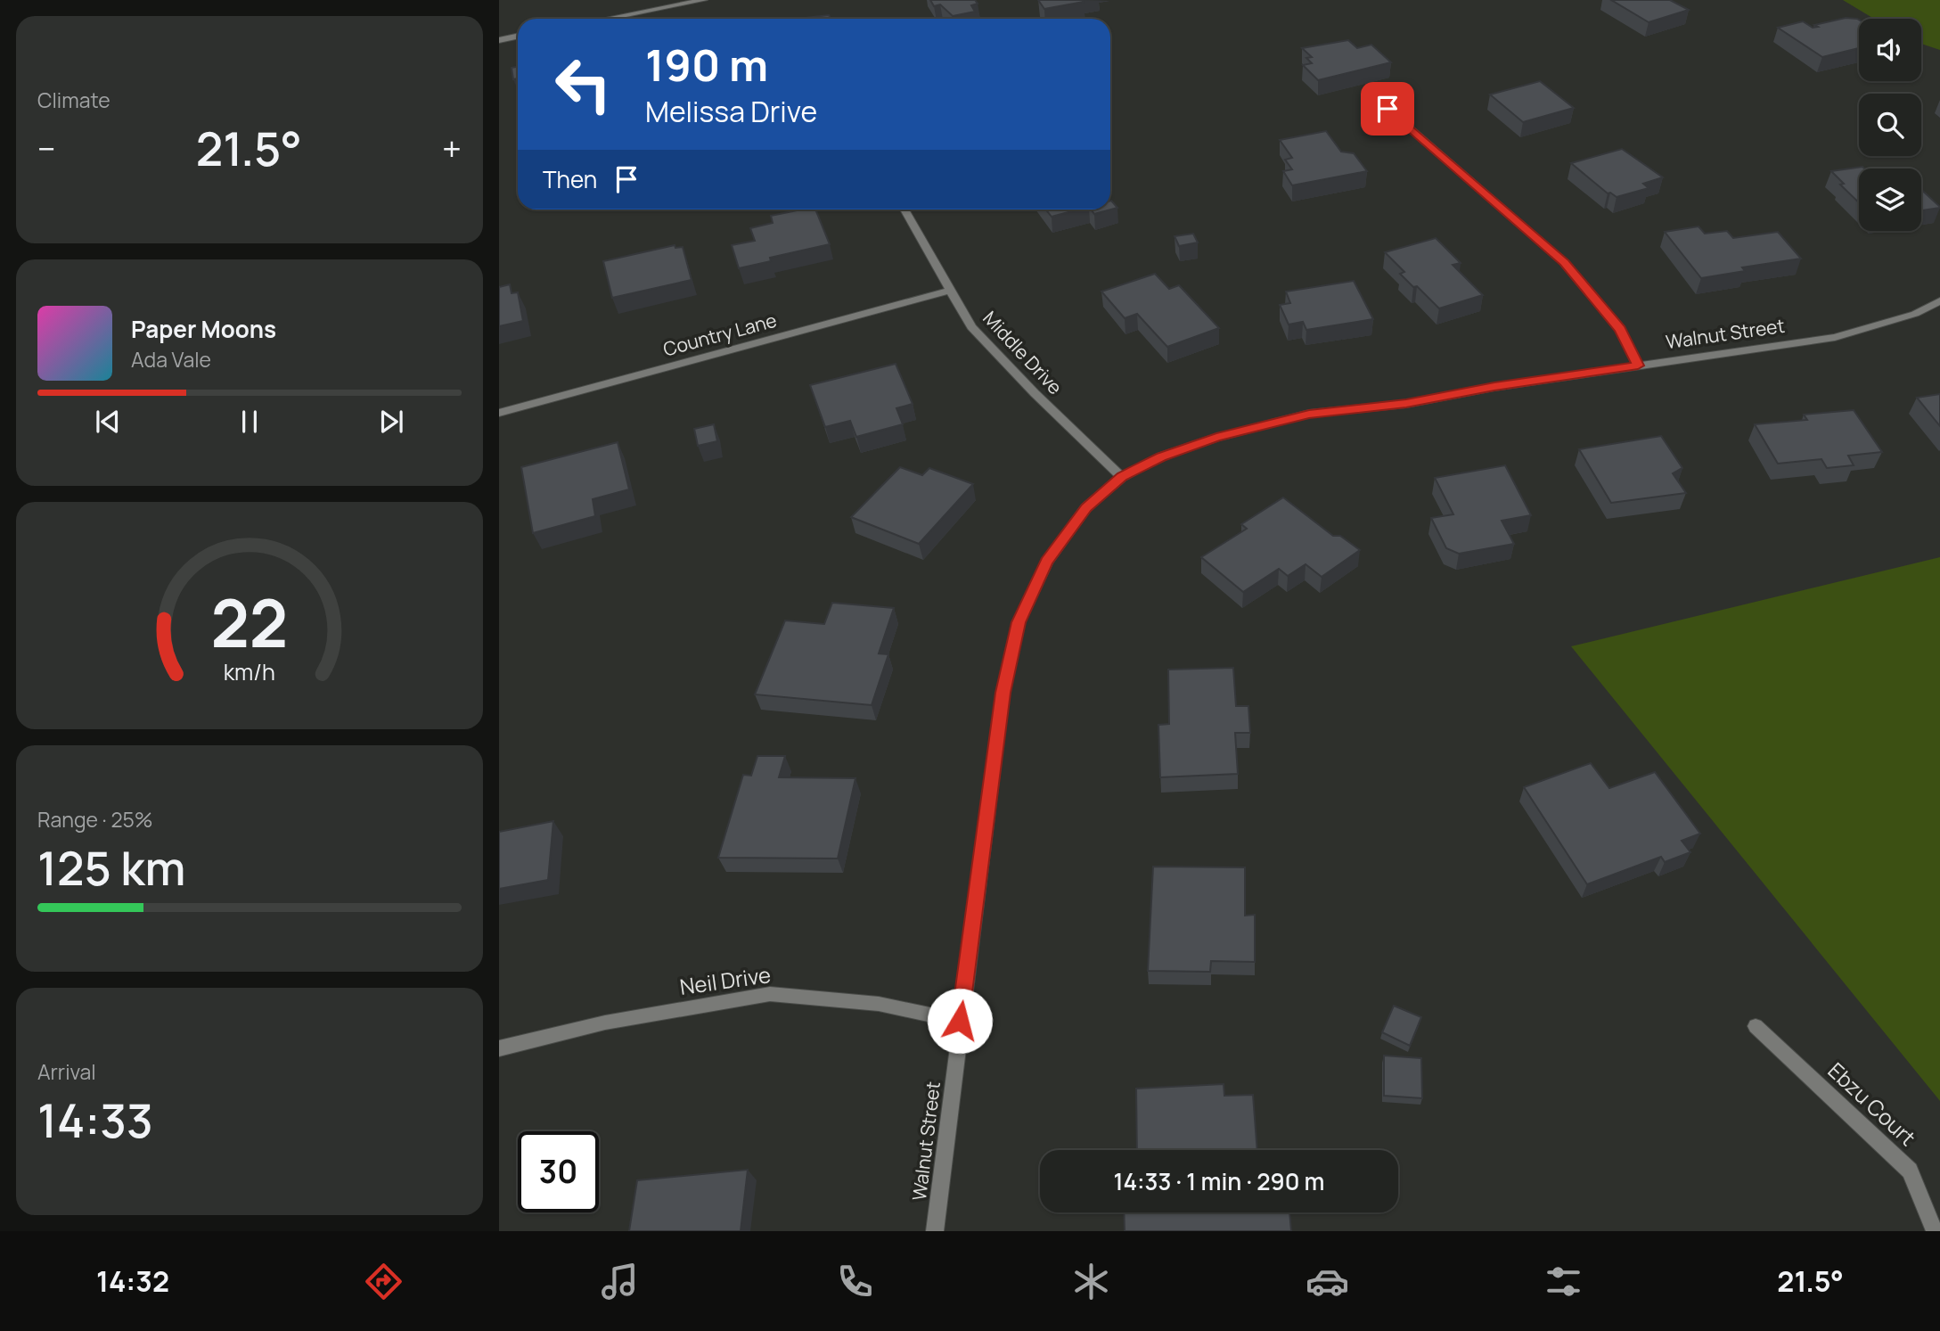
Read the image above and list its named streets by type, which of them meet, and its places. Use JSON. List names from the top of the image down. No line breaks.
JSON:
{"streets":{"street":["Walnut Street","Country Lane","Middle Drive","Neil Drive","Ebzu Court"]},"crossings":[["Walnut Street","Middle Drive"],["Walnut Street","Neil Drive"],["Country Lane","Middle Drive"]],"page":{"tile":["Climate",["Range · 25%","125 km"],["Arrival","14:33"]],"turn":["190 m","Melissa Drive"],"heat":["−","21.5°","+"],"then":"Then","song":["Paper Moons","Ada Vale"],"limit":"30","trip":"14:33 · 1 min · 290 m","tabs":["14:32","21.5°"],"gauge":["22","km/h"]}}
